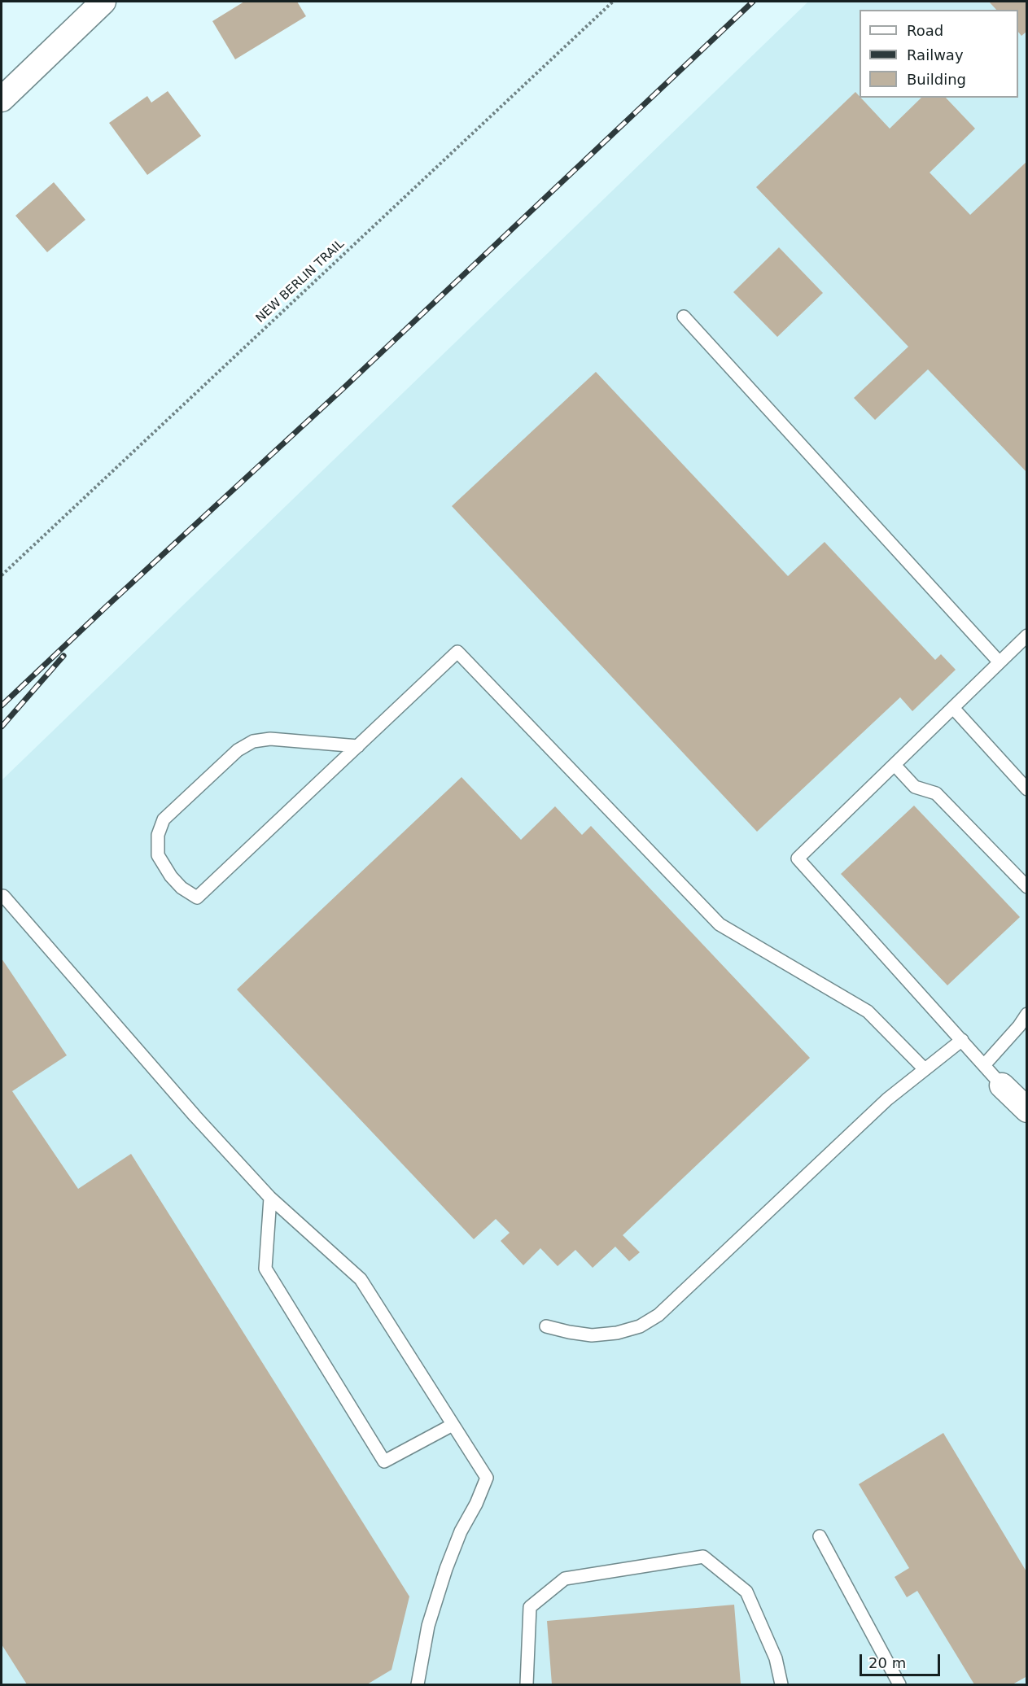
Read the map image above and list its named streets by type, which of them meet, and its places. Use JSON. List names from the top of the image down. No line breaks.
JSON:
{"streets":{"path":["NEW BERLIN TRAIL"]},"legend":["Road","Railway","Building"],"scale_bar":"20 m"}
